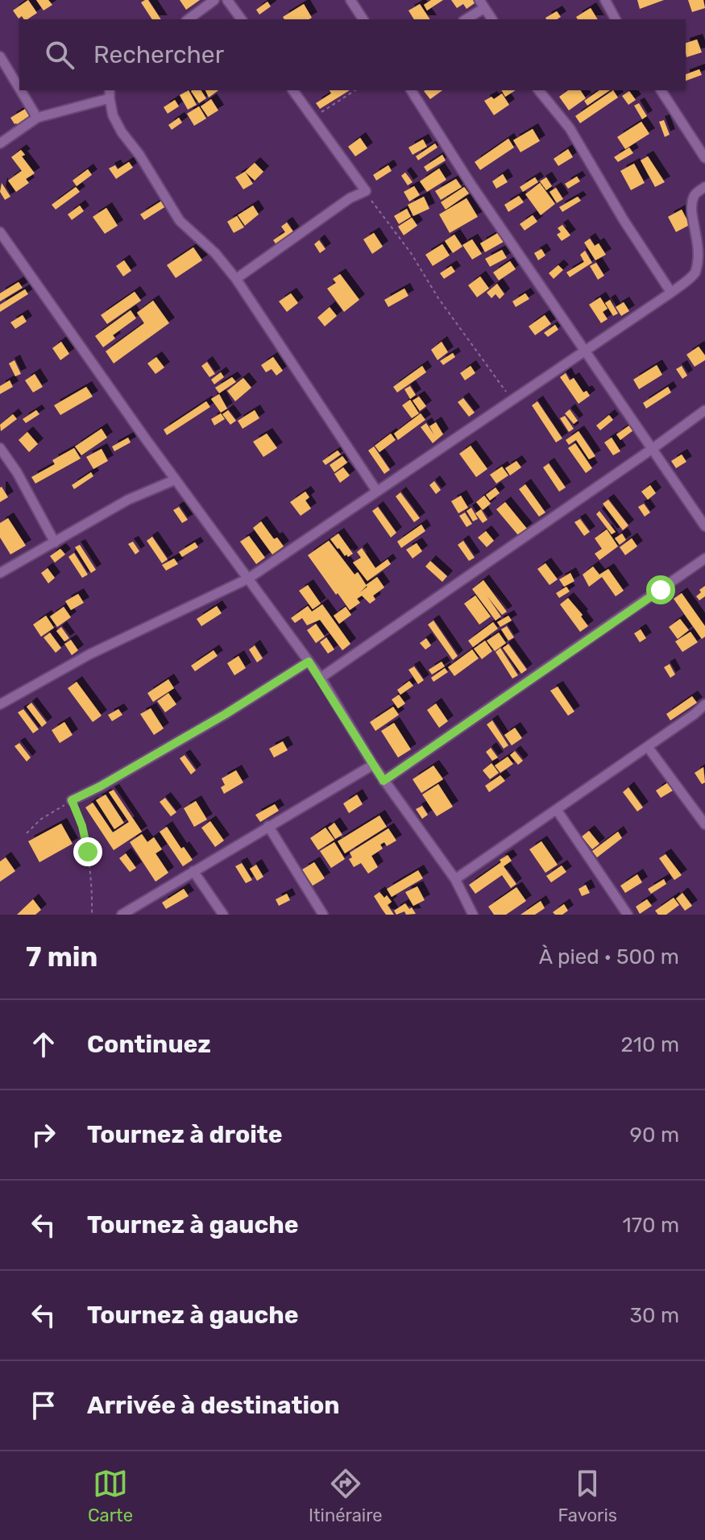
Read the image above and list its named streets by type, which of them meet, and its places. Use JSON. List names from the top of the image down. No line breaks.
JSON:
{"page":{"search":"Rechercher","heading":["7 min","À pied · 500 m"],"list":[["Continuez","210 m"],["Tournez à droite","90 m"],["Tournez à gauche","170 m"],["Tournez à gauche","30 m"],"Arrivée à destination"],"nav":["Carte","Itinéraire","Favoris"]}}
